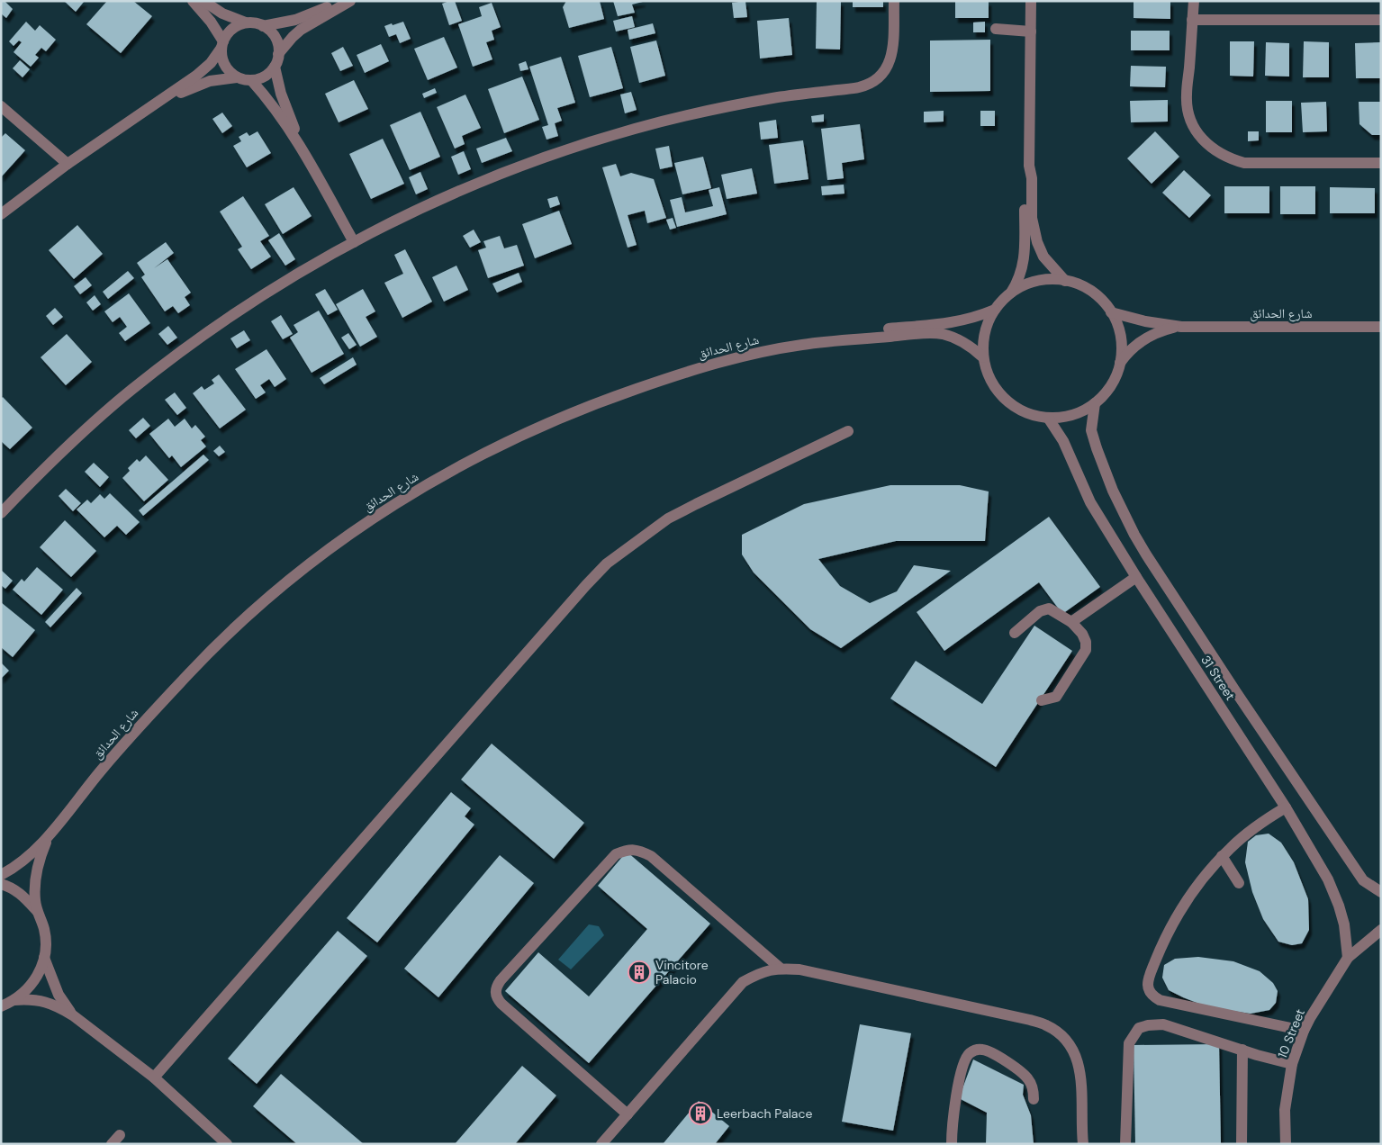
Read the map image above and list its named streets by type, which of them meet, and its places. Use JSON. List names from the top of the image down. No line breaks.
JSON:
{"streets":{"street":["شارع الحدائق","31 Street","10 Street"]},"crossings":[["31 Street","10 Street"]],"places":{"building":["Vincitore Palacio","Leerbach Palace"]}}
